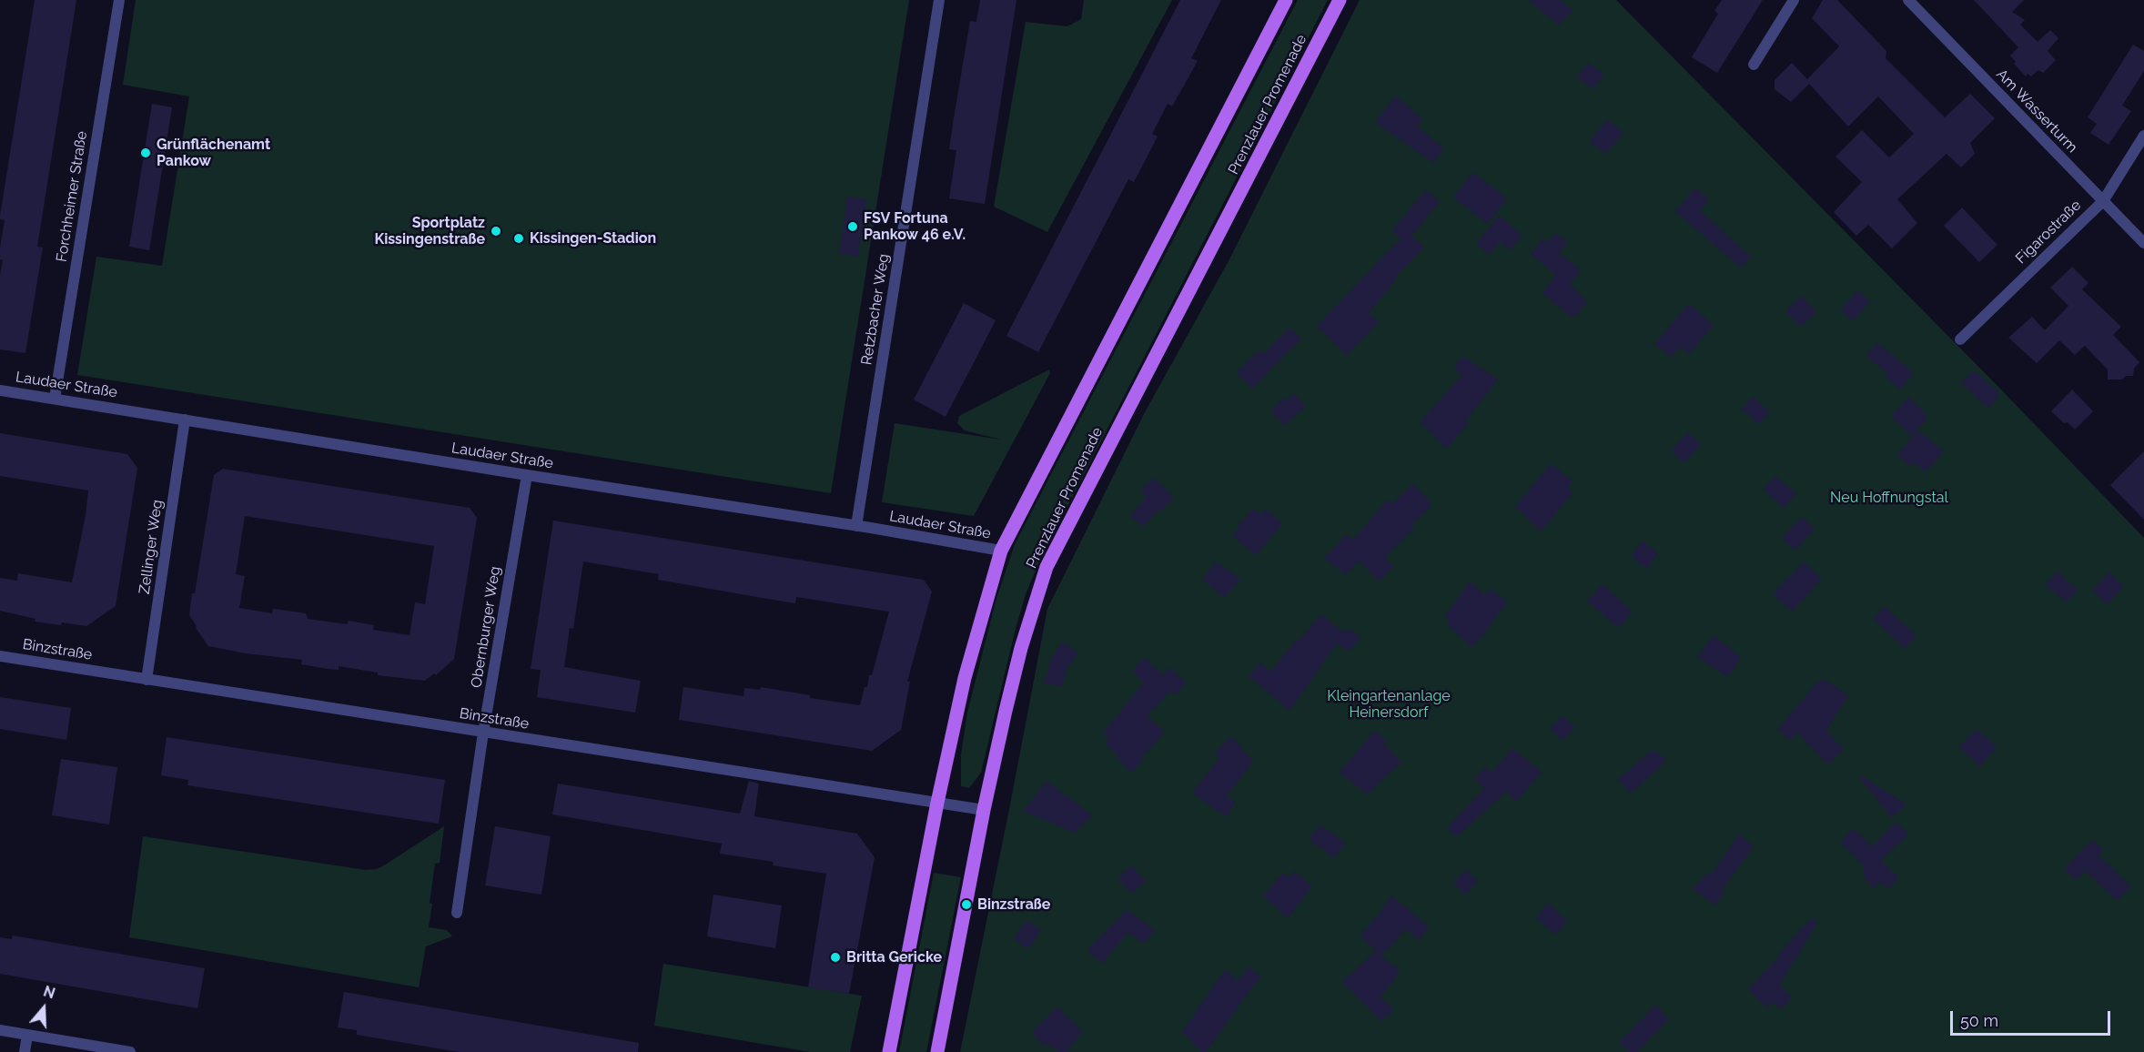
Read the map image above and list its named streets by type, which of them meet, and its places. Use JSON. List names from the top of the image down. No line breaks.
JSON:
{"streets":{"main road":["Prenzlauer Promenade"],"street":["Am Wasserturm","Forchheimer Straße","Figarostraße","Retzbacher Weg","Laudaer Straße","Zellinger Weg","Obernburger Weg","Binzstraße"]},"crossings":[["Prenzlauer Promenade","Binzstraße"],["Am Wasserturm","Figarostraße"],["Forchheimer Straße","Laudaer Straße"],["Retzbacher Weg","Laudaer Straße"],["Laudaer Straße","Zellinger Weg"],["Laudaer Straße","Obernburger Weg"],["Zellinger Weg","Binzstraße"],["Obernburger Weg","Binzstraße"]],"parks":["Neu Hoffnungstal","Kleingartenanlage Heinersdorf"],"places":["Grünflächenamt Pankow","FSV Fortuna Pankow 46 e.V.","Sportplatz Kissingenstraße","Kissingen-Stadion","Binzstraße","Britta Gericke"],"scale_bar":"50 m","north":"top"}
